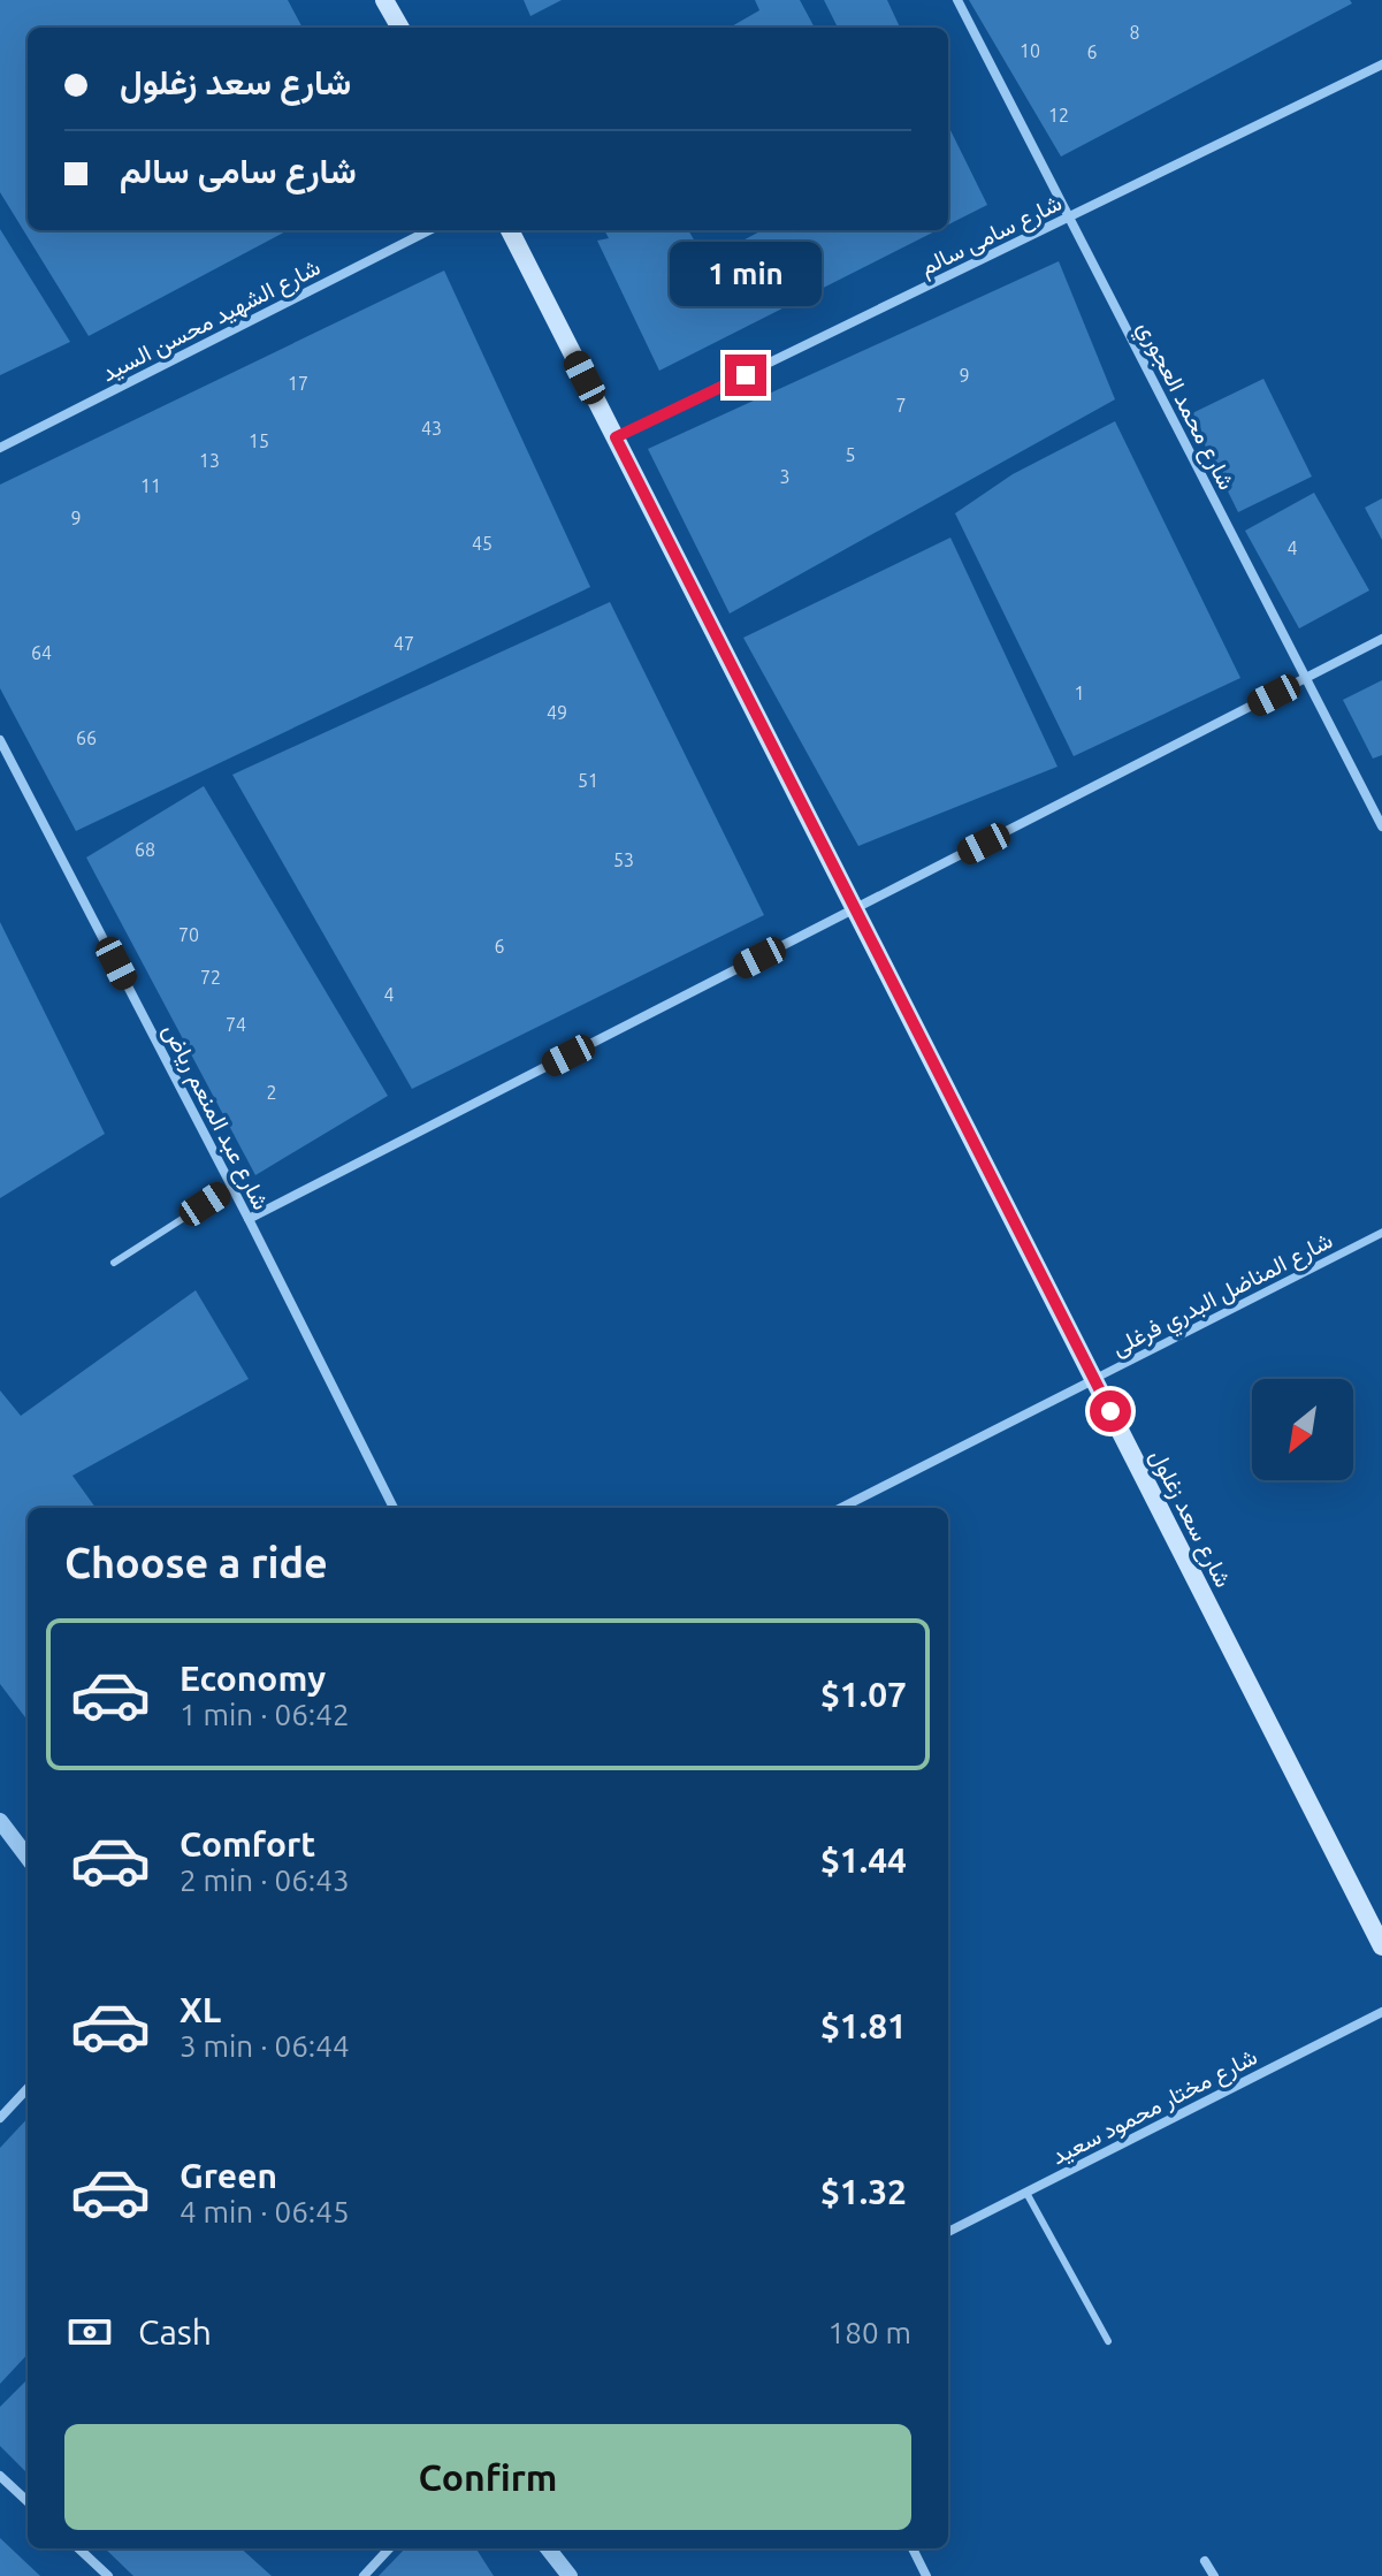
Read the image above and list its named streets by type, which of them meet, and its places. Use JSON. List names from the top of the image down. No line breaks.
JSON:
{"streets":{"main road":["شارع سعد زغلول"],"street":["شارع سامى سالم","شارع الشهيد محسن السيد","شارع محمد العجوري","شارع عبد المنعم رياض","شارع المناضل البدري فرغلى","شارع مختار محمود سعيد"]},"crossings":[["شارع سامى سالم","شارع محمد العجوري"],["شارع سامى سالم","شارع سعد زغلول"],["شارع المناضل البدري فرغلى","شارع سعد زغلول"]],"house_numbers":["8","10","6","12","9","17","7","43","15","5","13","3","11","9","45","4","47","64","1","49","66","51","68","53","70","6","72","4","74","2"],"north":"bottom left","page":{"banner":["شارع سعد زغلول","شارع سامى سالم"],"bubble":"1 min","heading":"Choose a ride","list":[{"name":"Economy","note":"1 min · 06:42","value":"$1.07"},{"name":"Comfort","note":"2 min · 06:43","value":"$1.44"},{"name":"XL","note":"3 min · 06:44","value":"$1.81"},{"name":"Green","note":"4 min · 06:45","value":"$1.32"}],"pay":["Cash","180 m"],"buttons":"Confirm"}}
